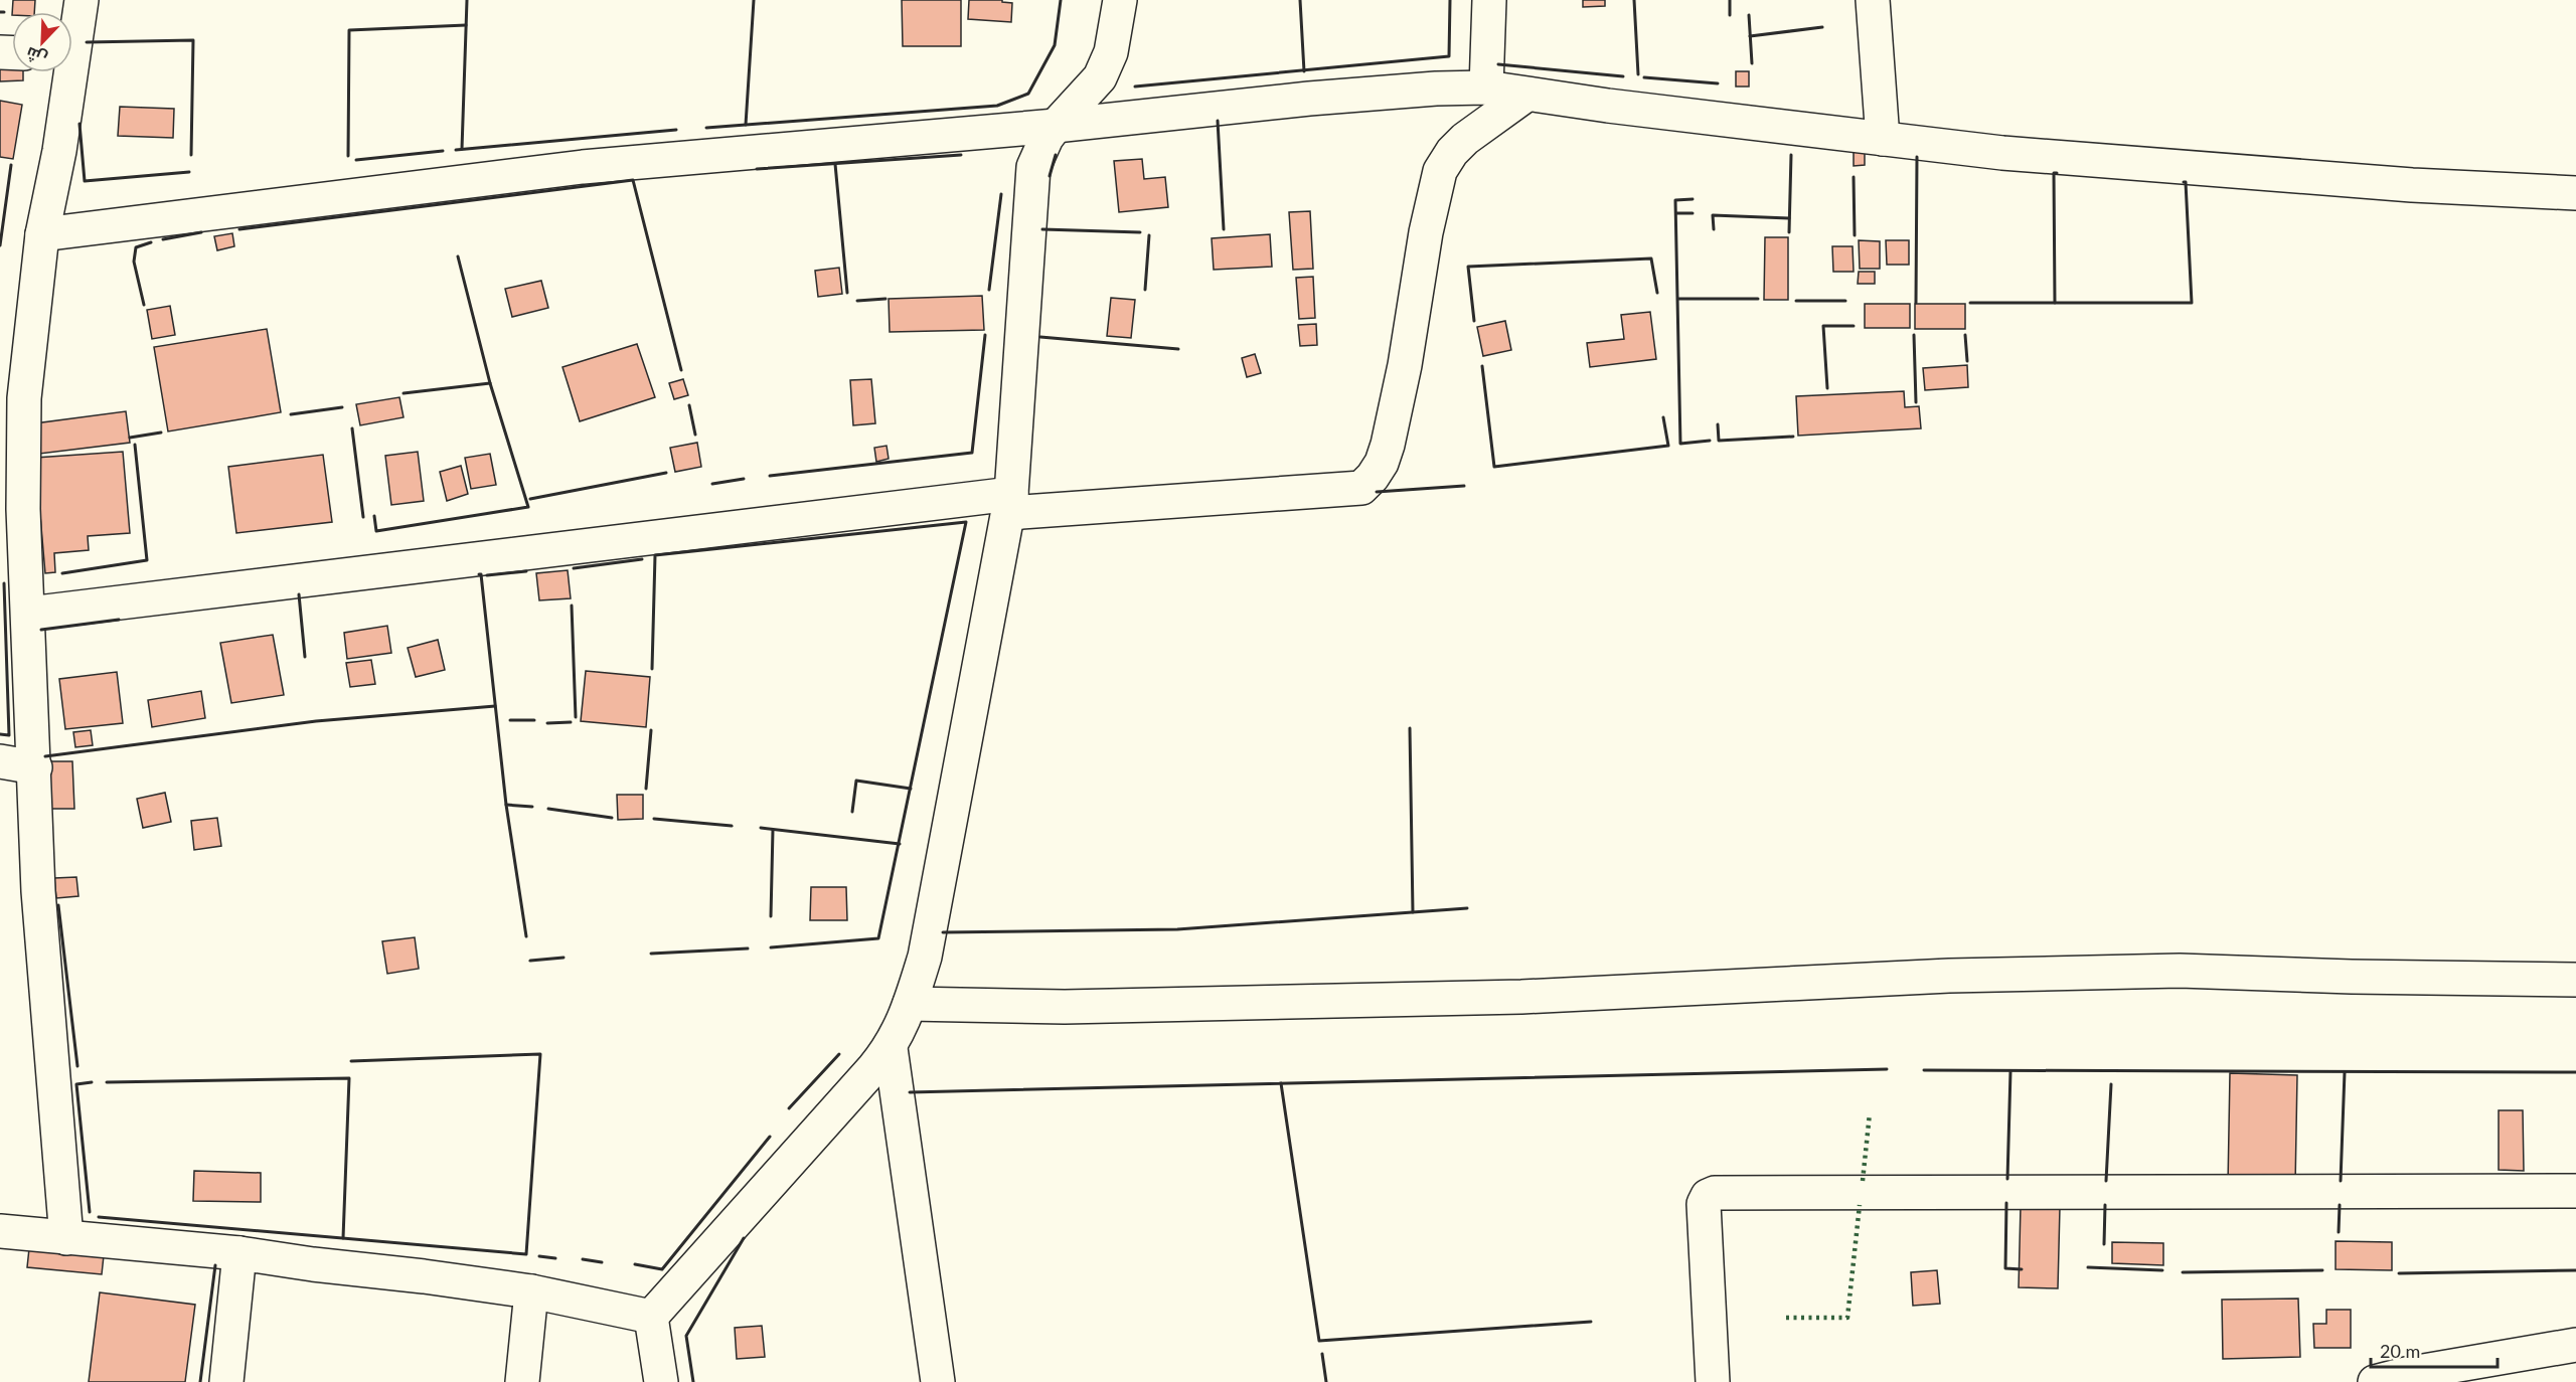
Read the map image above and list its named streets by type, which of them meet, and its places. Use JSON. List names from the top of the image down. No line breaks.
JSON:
{"scale_bar":"20 m","north":"bottom left"}
